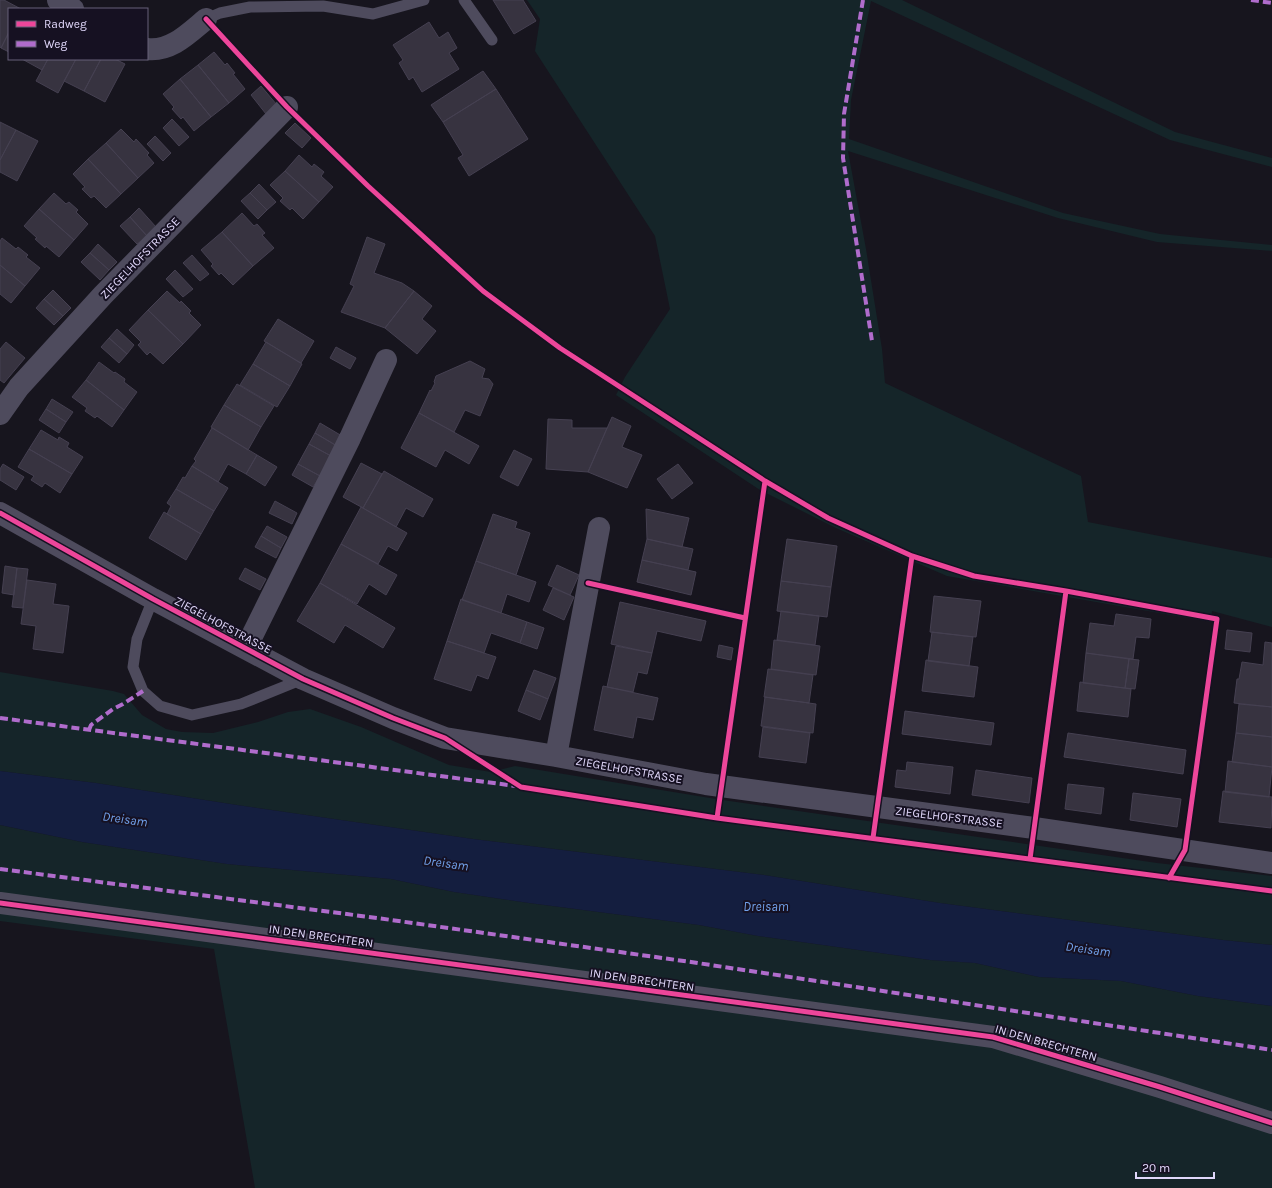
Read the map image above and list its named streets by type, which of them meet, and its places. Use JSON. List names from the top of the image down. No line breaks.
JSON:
{"streets":{"street":["ZIEGELHOFSTRASSE","IN DEN BRECHTERN"]},"water":["Dreisam"],"legend":["Radweg","Weg"],"scale_bar":"20 m"}
